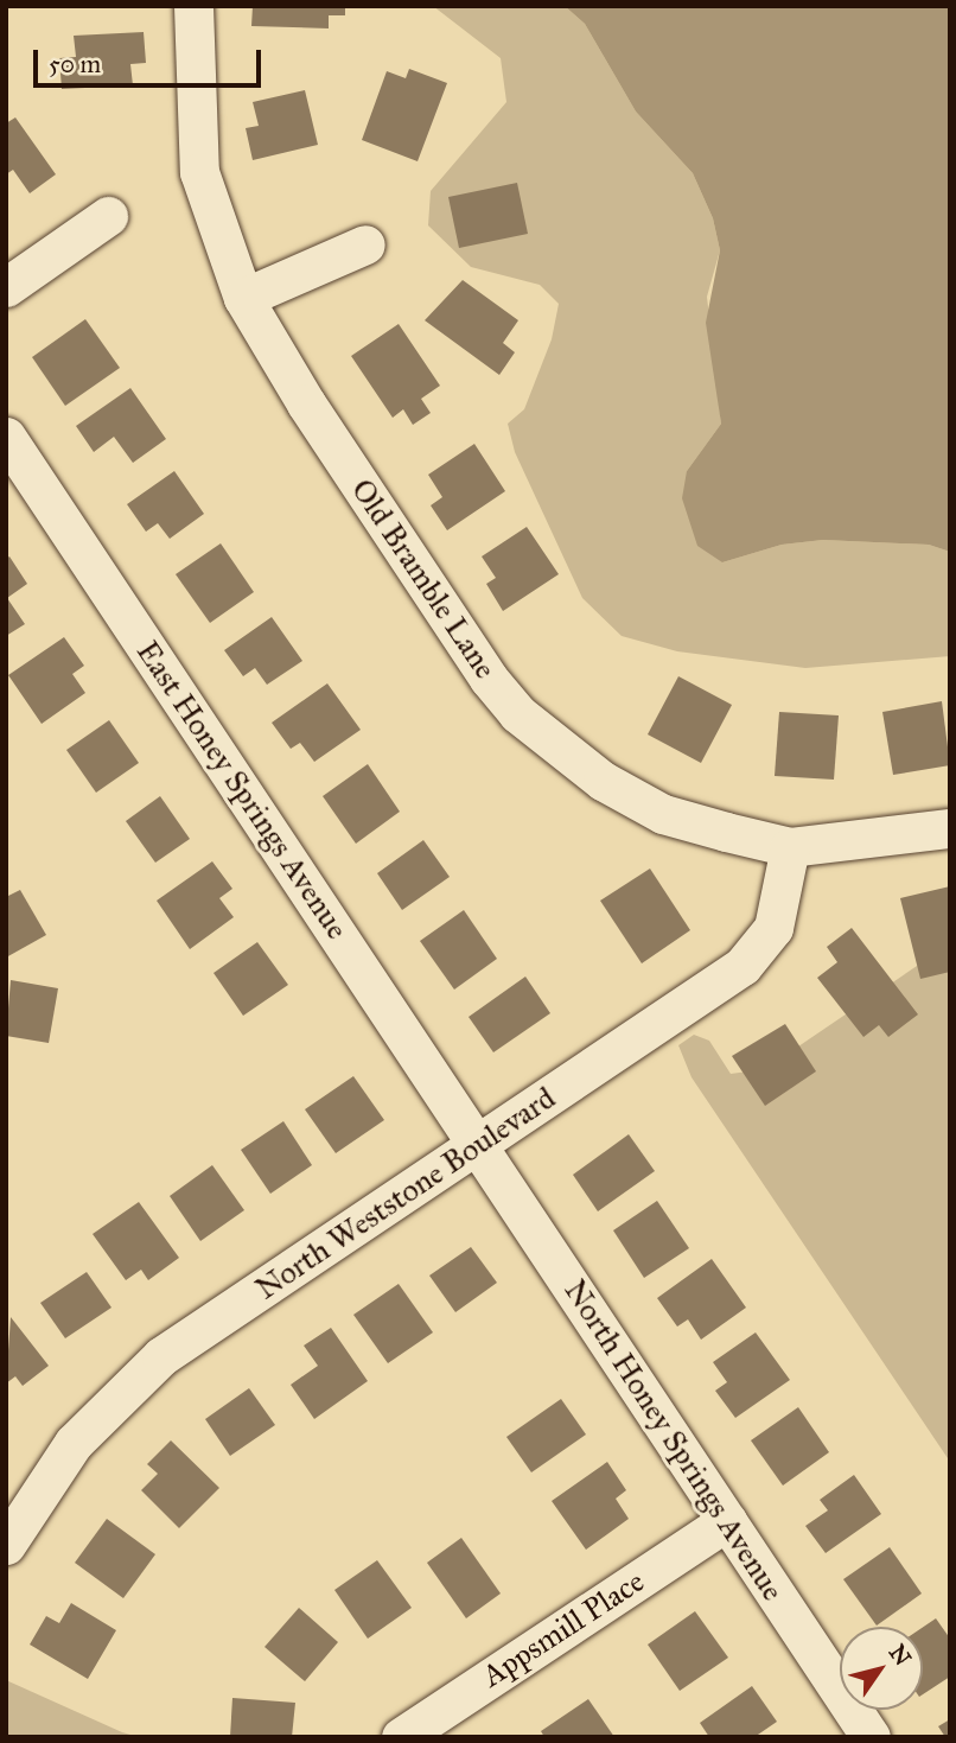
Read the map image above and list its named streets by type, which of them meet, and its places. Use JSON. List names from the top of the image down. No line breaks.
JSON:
{"streets":{"street":["Old Bramble Lane","East Honey Springs Avenue","North Weststone Boulevard","North Honey Springs Avenue","Appsmill Place"]},"crossings":[["Old Bramble Lane","North Weststone Boulevard"],["East Honey Springs Avenue","North Weststone Boulevard"],["East Honey Springs Avenue","North Honey Springs Avenue"],["North Weststone Boulevard","North Honey Springs Avenue"],["North Honey Springs Avenue","Appsmill Place"]],"scale_bar":"50 m","north":"top right"}
